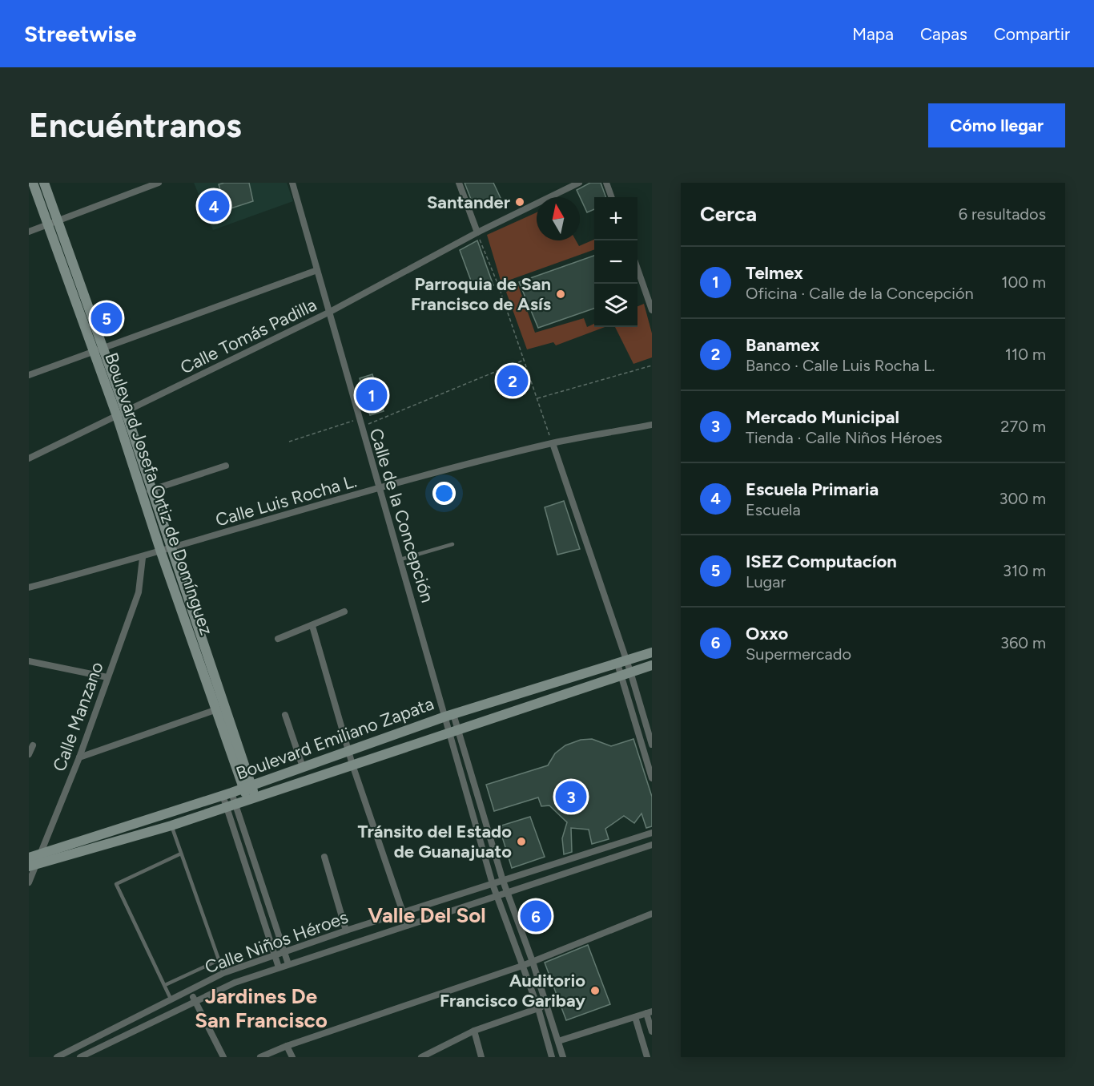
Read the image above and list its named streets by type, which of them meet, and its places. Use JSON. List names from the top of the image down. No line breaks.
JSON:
{"streets":{"street":["Calle Tomás Padilla","Boulevard Josefa Ortiz de Domínguez","Calle Luis Rocha L.","Calle de la Concepción","Calle Manzano","Boulevard Emiliano Zapata","Calle Niños Héroes"]},"crossings":[["Calle Tomás Padilla","Boulevard Josefa Ortiz de Domínguez"],["Calle Tomás Padilla","Calle de la Concepción"],["Boulevard Josefa Ortiz de Domínguez","Calle Luis Rocha L."],["Boulevard Josefa Ortiz de Domínguez","Boulevard Emiliano Zapata"],["Calle Luis Rocha L.","Calle de la Concepción"],["Calle Luis Rocha L.","Calle Manzano"],["Calle de la Concepción","Boulevard Emiliano Zapata"],["Calle Manzano","Boulevard Emiliano Zapata"]],"districts":["Valle Del Sol","Jardines De San Francisco"],"places":["Santander","Parroquia de San Francisco de Asís","Tránsito del Estado de Guanajuato","Auditorio Francisco Garibay"],"north":"top","page":{"header":"Streetwise","nav":["Mapa","Capas","Compartir"],"buttons":"Cómo llegar","title":"Encuéntranos","heading":["Cerca","6 resultados"],"pins":["4","5","2","1","3","6"],"map_buttons":["+","−"],"list":[{"mark":"1","name":"Telmex","note":"Oficina · Calle de la Concepción","value":"100 m"},{"mark":"2","name":"Banamex","note":"Banco · Calle Luis Rocha L.","value":"110 m"},{"mark":"3","name":"Mercado Municipal","note":"Tienda · Calle Niños Héroes","value":"270 m"},{"mark":"4","name":"Escuela Primaria","note":"Escuela","value":"300 m"},{"mark":"5","name":"ISEZ Computacíon","note":"Lugar","value":"310 m"},{"mark":"6","name":"Oxxo","note":"Supermercado","value":"360 m"}]}}
